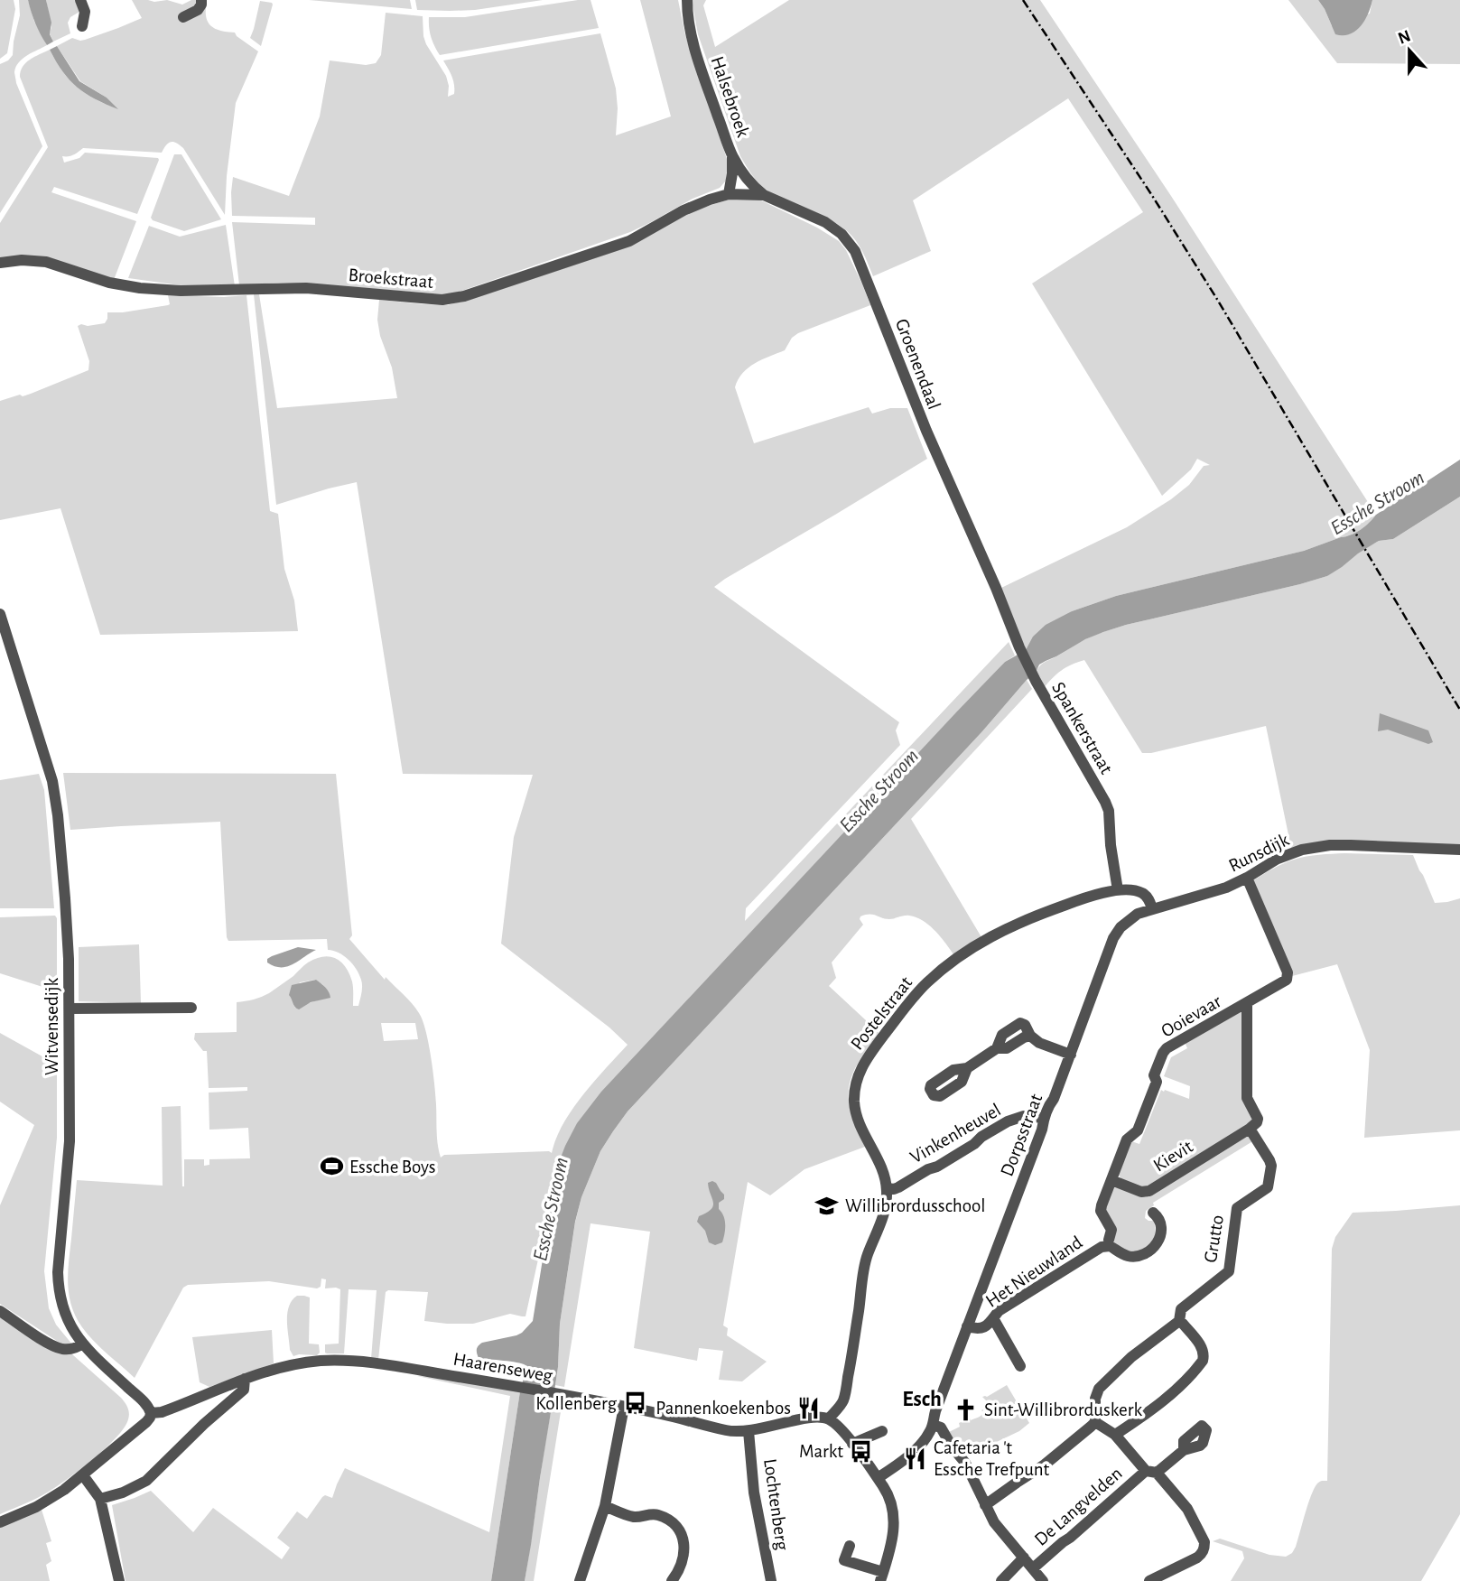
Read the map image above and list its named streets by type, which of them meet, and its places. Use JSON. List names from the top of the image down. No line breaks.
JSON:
{"streets":{"street":["Halsebroek","Broekstraat","Groenendaal","Spankerstraat","Runsdijk","Postelstraat","Ooievaar","Witvensedijk","Vinkenheuvel","Dorpsstraat","Kievit","Grutto","Het Nieuwland","Haarenseweg","Lochtenberg","De Langvelden"]},"crossings":[["Halsebroek","Broekstraat"],["Halsebroek","Groenendaal"],["Broekstraat","Groenendaal"],["Groenendaal","Spankerstraat"],["Spankerstraat","Postelstraat"],["Runsdijk","Postelstraat"],["Runsdijk","Ooievaar"],["Runsdijk","Dorpsstraat"],["Postelstraat","Vinkenheuvel"],["Postelstraat","Dorpsstraat"],["Postelstraat","Haarenseweg"],["Ooievaar","Kievit"],["Witvensedijk","Haarenseweg"],["Vinkenheuvel","Dorpsstraat"],["Dorpsstraat","Het Nieuwland"],["Kievit","Grutto"],["Haarenseweg","Lochtenberg"]],"districts":["Esch"],"water":["Essche Stroom"],"places":{"sports":["Essche Boys"],"school or university":["Willibrordusschool"],"bus stop":["Kollenberg","Markt"],"restaurant":["Pannenkoekenbos","Cafetaria 't Essche Trefpunt"],"church":["Sint-Willibrorduskerk"]},"north":"top"}
